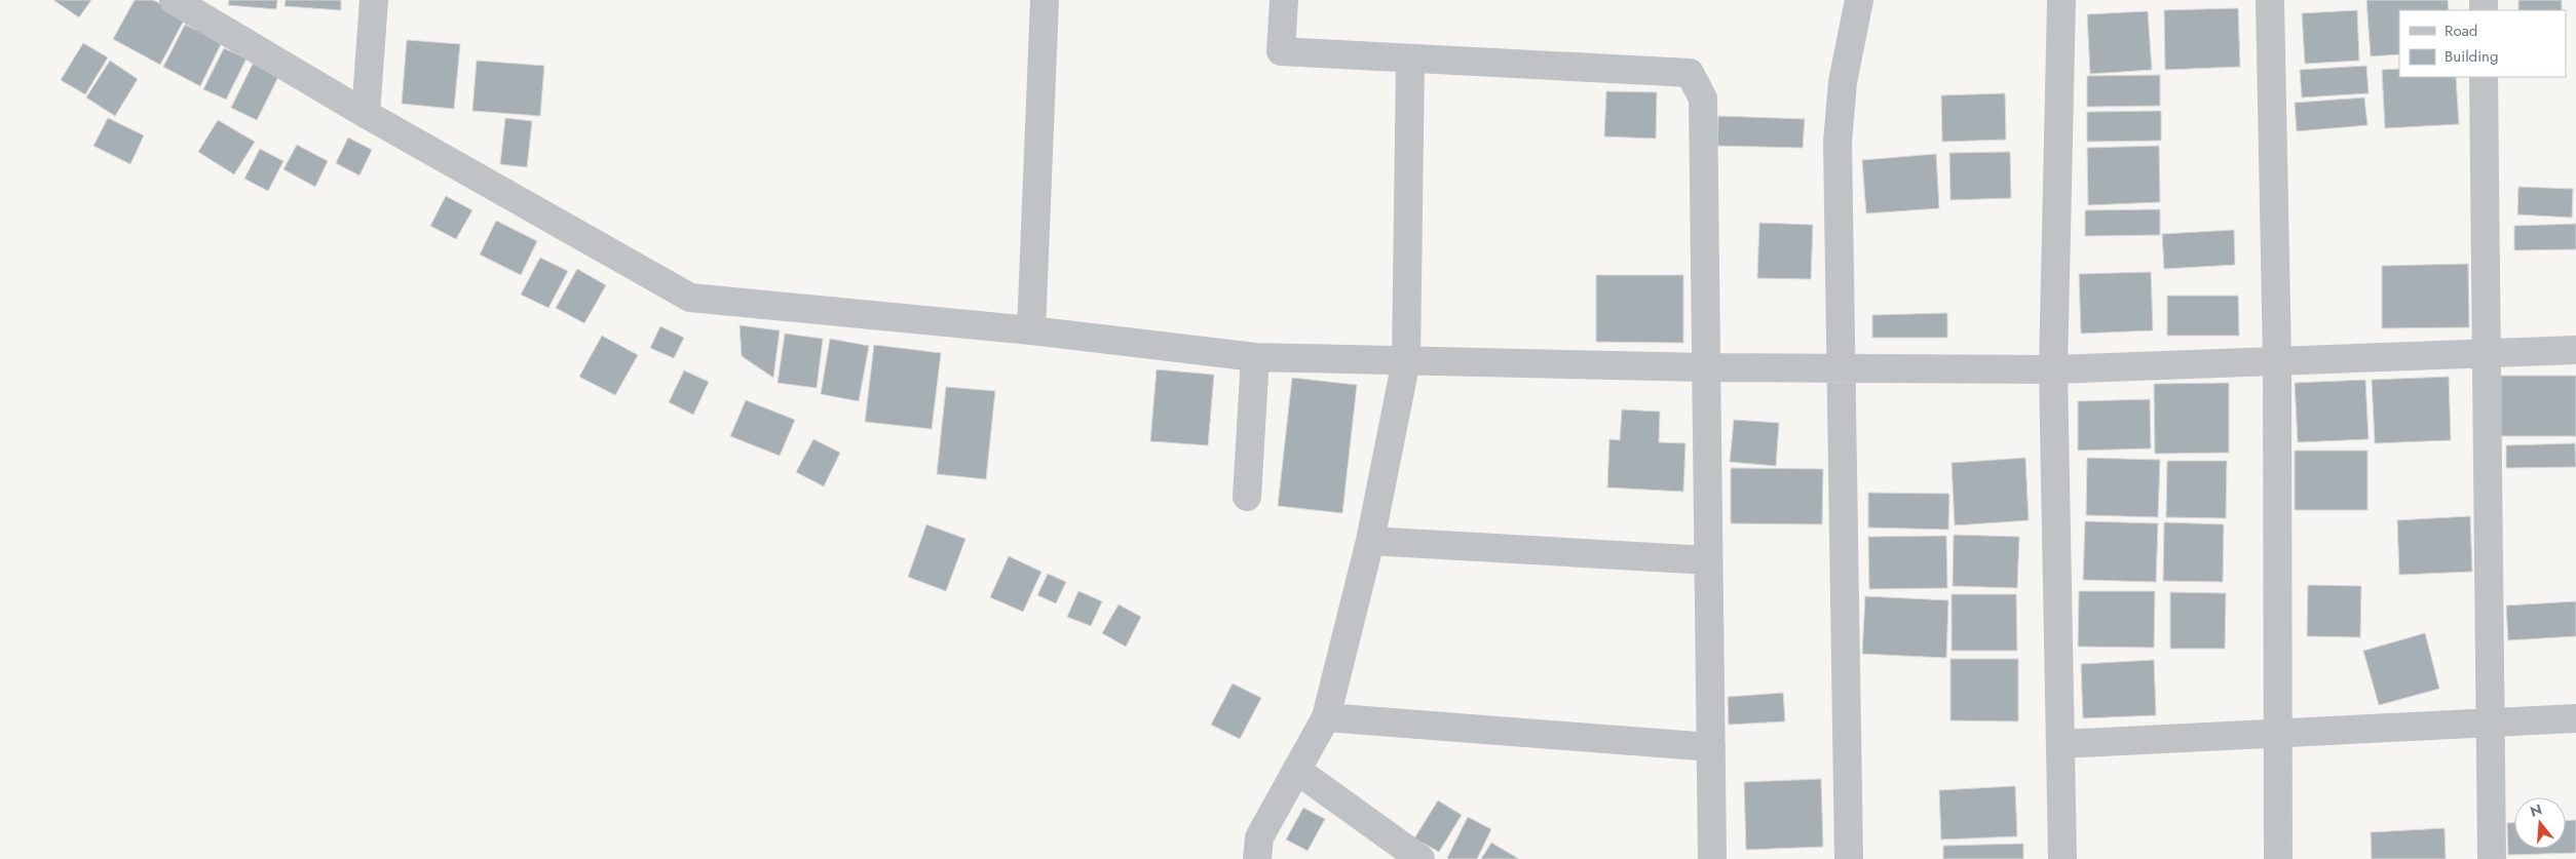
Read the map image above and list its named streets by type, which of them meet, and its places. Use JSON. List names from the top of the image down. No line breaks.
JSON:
{"legend":["Road","Building"],"north":"top"}
